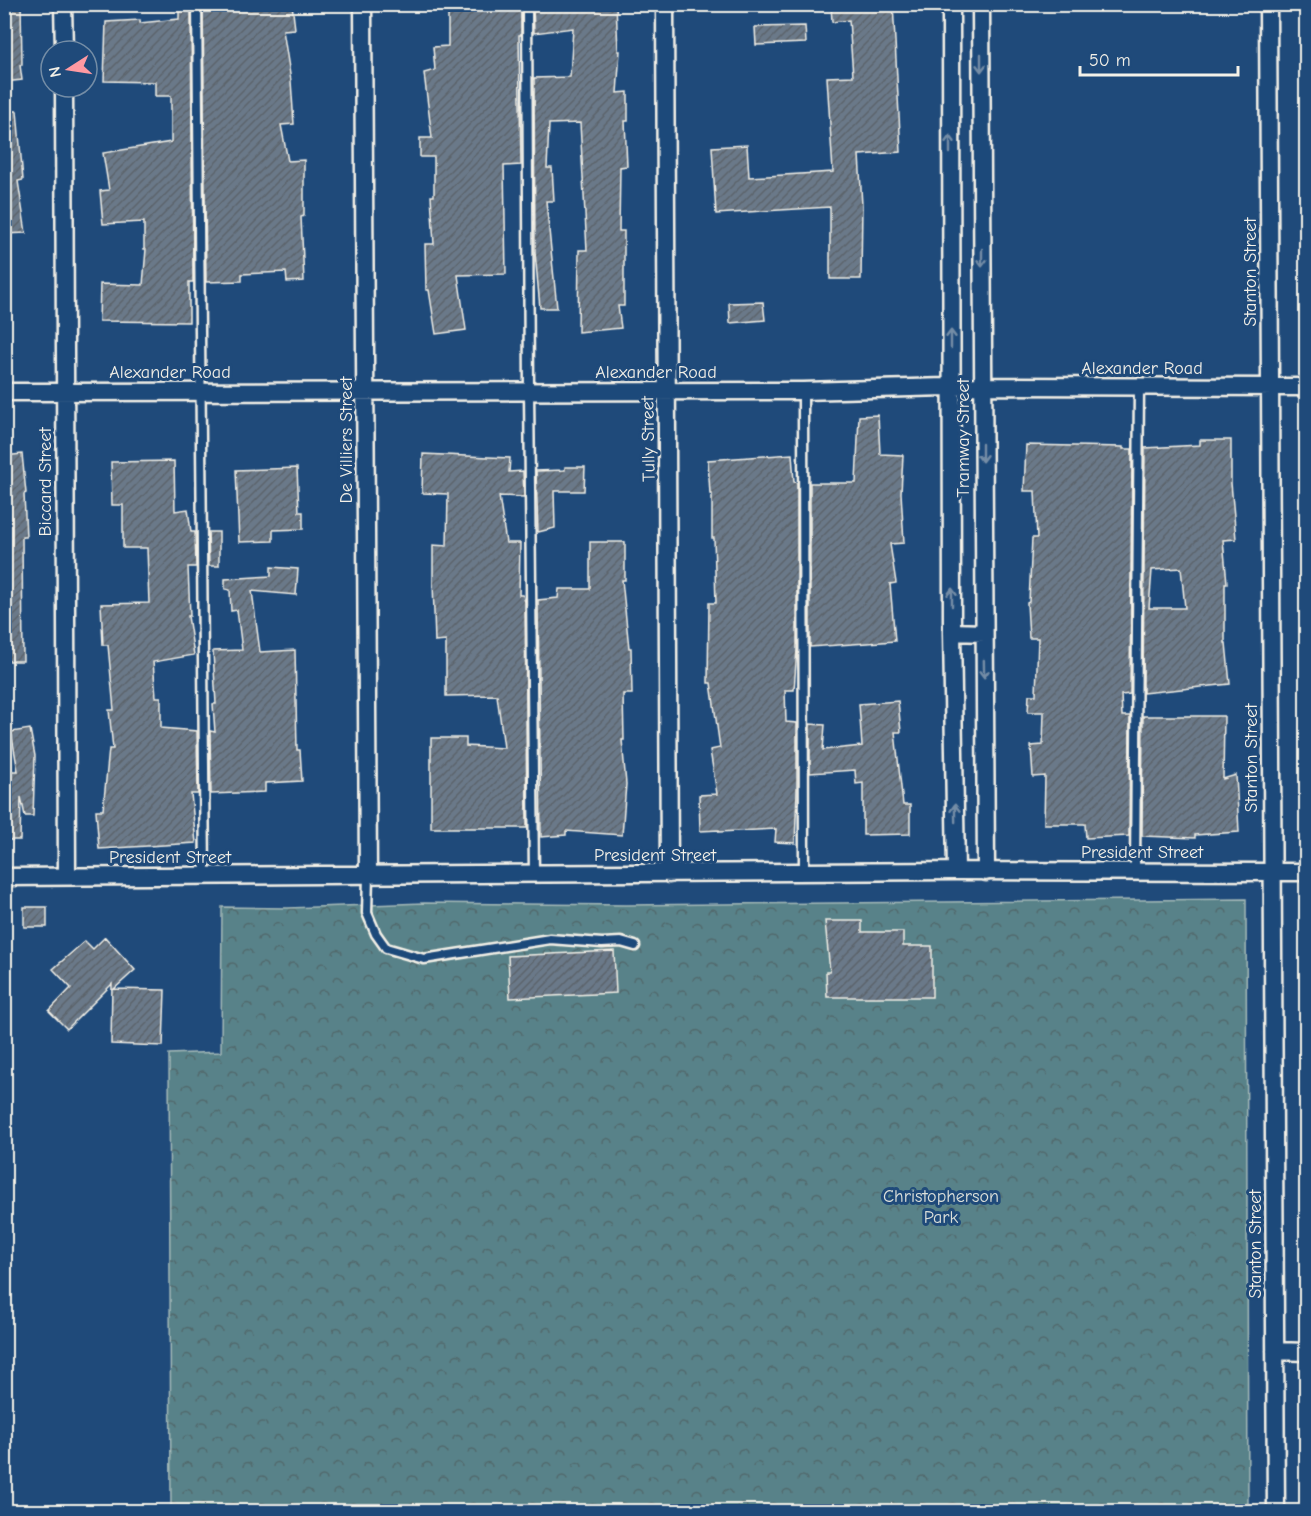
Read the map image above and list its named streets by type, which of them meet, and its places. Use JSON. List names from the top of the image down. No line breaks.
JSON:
{"streets":{"street":["Stanton Street","Alexander Road","Tramway Street","Tully Street","De Villiers Street","Biccard Street","President Street"]},"crossings":[["Stanton Street","Alexander Road"],["Stanton Street","President Street"],["Alexander Road","Tramway Street"],["Alexander Road","Tully Street"],["Alexander Road","De Villiers Street"],["Alexander Road","Biccard Street"],["Tramway Street","President Street"],["Tully Street","President Street"],["De Villiers Street","President Street"],["Biccard Street","President Street"]],"parks":["Christopherson Park"],"scale_bar":"50 m","north":"left"}
